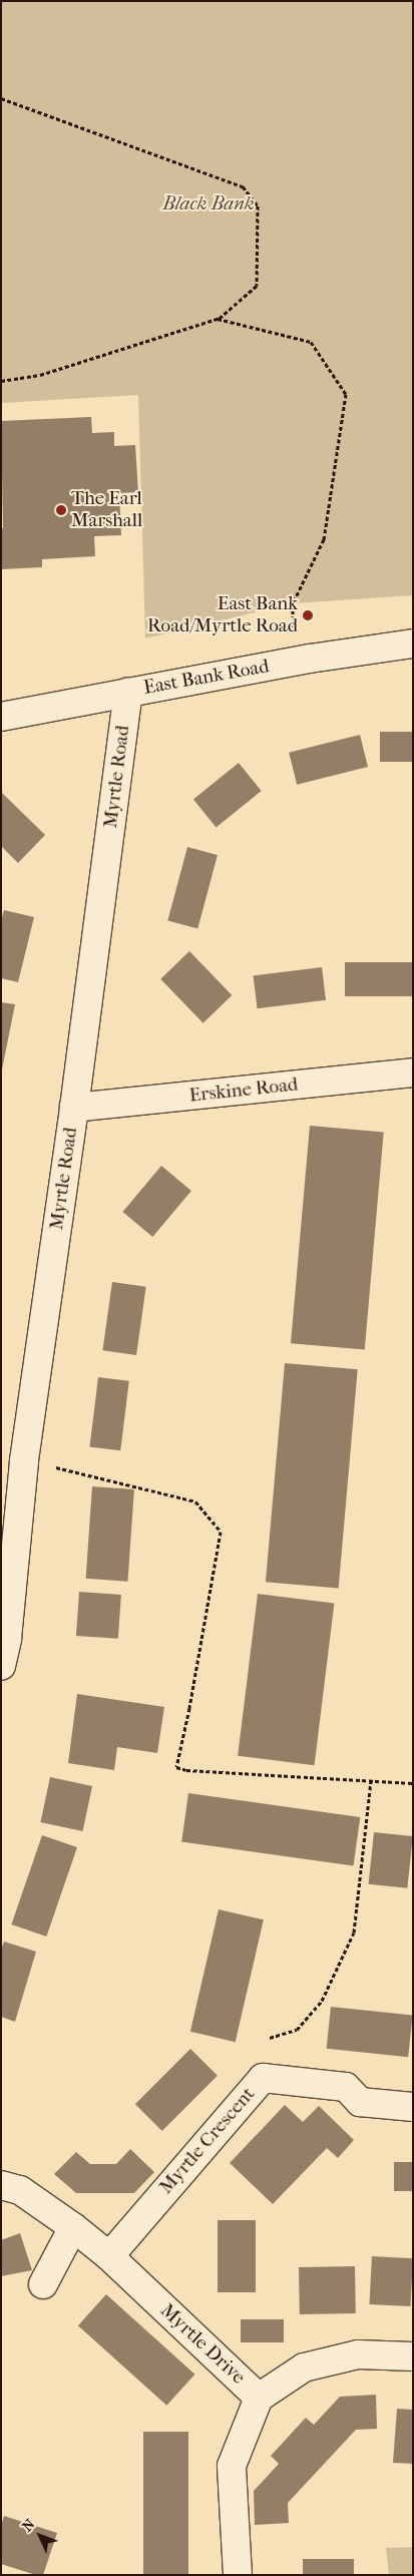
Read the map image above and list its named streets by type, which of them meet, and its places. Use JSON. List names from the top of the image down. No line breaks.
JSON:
{"streets":{"street":["East Bank Road","Myrtle Road","Erskine Road","Myrtle Crescent","Myrtle Drive"]},"crossings":[["East Bank Road","Myrtle Road"],["Myrtle Road","Erskine Road"],["Myrtle Crescent","Myrtle Drive"]],"parks":["Black Bank"],"places":["The Earl Marshall","East Bank Road/Myrtle Road"],"north":"top left"}
